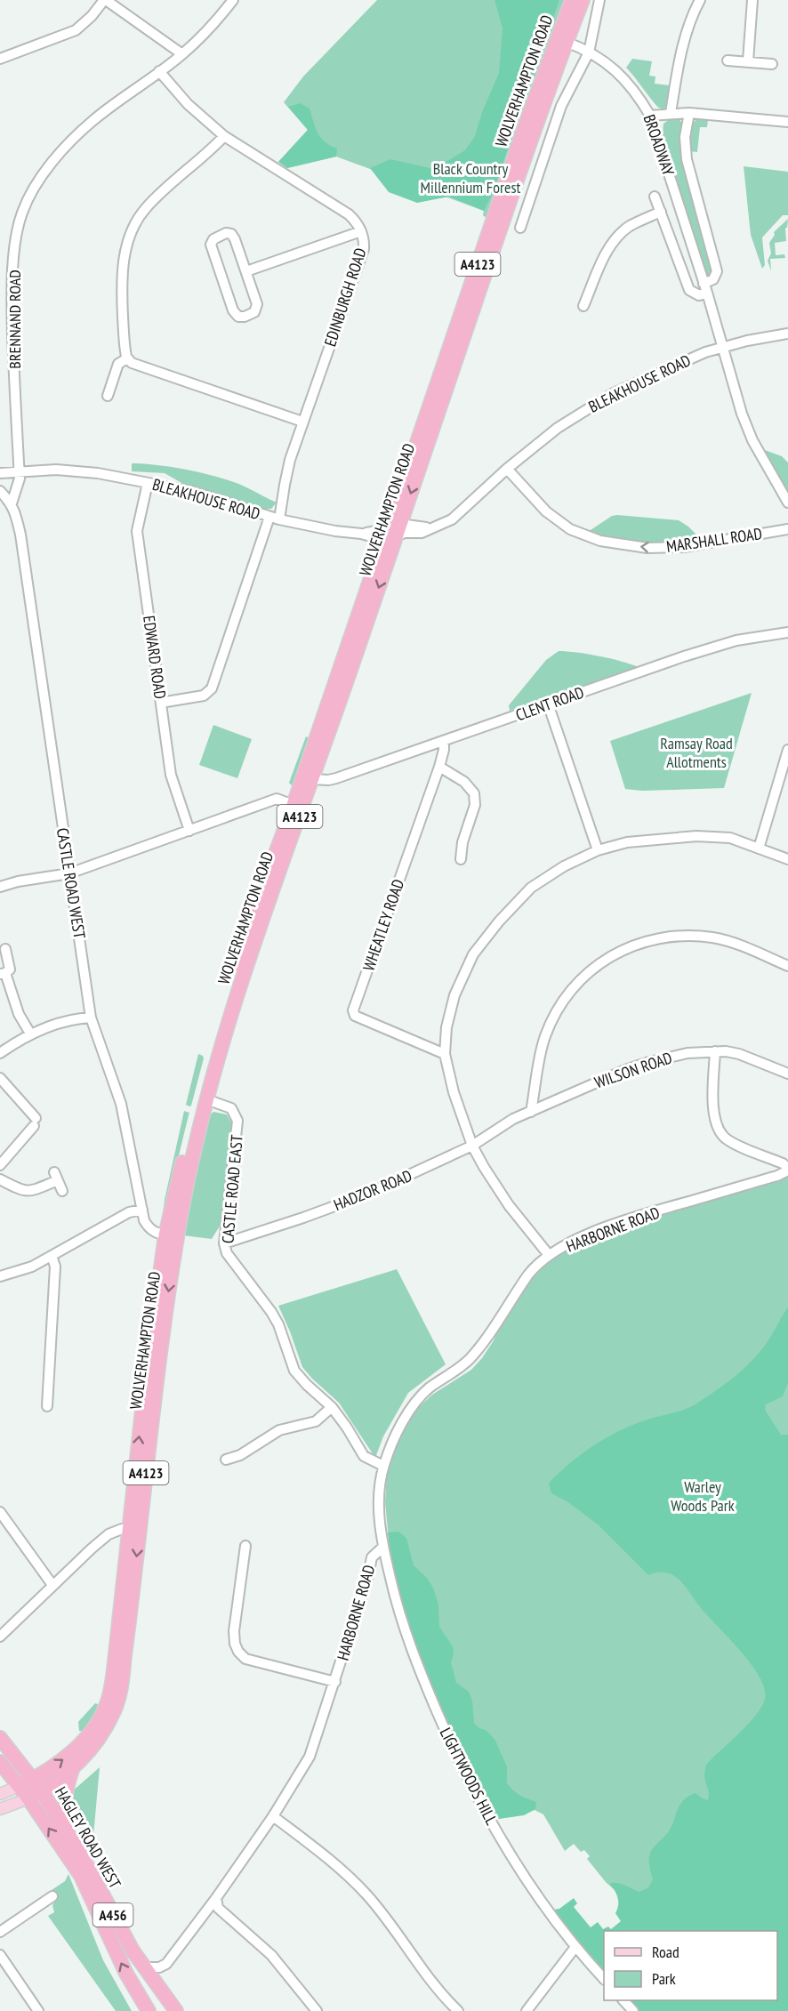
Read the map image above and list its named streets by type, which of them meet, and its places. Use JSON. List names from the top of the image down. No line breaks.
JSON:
{"streets":{"highway":["WOLVERHAMPTON ROAD","A4123","HAGLEY ROAD WEST","A456"],"street":["BROADWAY","EDINBURGH ROAD","BRENNAND ROAD","BLEAKHOUSE ROAD","MARSHALL ROAD","EDWARD ROAD","CLENT ROAD","CASTLE ROAD WEST","WHEATLEY ROAD","WILSON ROAD","CASTLE ROAD EAST","HADZOR ROAD","HARBORNE ROAD","LIGHTWOODS HILL"]},"crossings":[["WOLVERHAMPTON ROAD","BROADWAY"],["WOLVERHAMPTON ROAD","BLEAKHOUSE ROAD"],["WOLVERHAMPTON ROAD","CLENT ROAD"],["WOLVERHAMPTON ROAD","CASTLE ROAD WEST"],["WOLVERHAMPTON ROAD","CASTLE ROAD EAST"],["WOLVERHAMPTON ROAD","HAGLEY ROAD WEST"],["BROADWAY","BLEAKHOUSE ROAD"],["EDINBURGH ROAD","BRENNAND ROAD"],["EDINBURGH ROAD","BLEAKHOUSE ROAD"],["EDINBURGH ROAD","EDWARD ROAD"],["BRENNAND ROAD","BLEAKHOUSE ROAD"],["BLEAKHOUSE ROAD","MARSHALL ROAD"],["BLEAKHOUSE ROAD","EDWARD ROAD"],["CLENT ROAD","WHEATLEY ROAD"],["WILSON ROAD","HADZOR ROAD"],["CASTLE ROAD EAST","HADZOR ROAD"],["CASTLE ROAD EAST","HARBORNE ROAD"],["HARBORNE ROAD","LIGHTWOODS HILL"],["HARBORNE ROAD","HAGLEY ROAD WEST"]],"one_way":["MARSHALL ROAD"],"parks":["Black Country Millennium Forest","Ramsay Road Allotments","Warley Woods Park"],"legend":["Road","Park"]}
